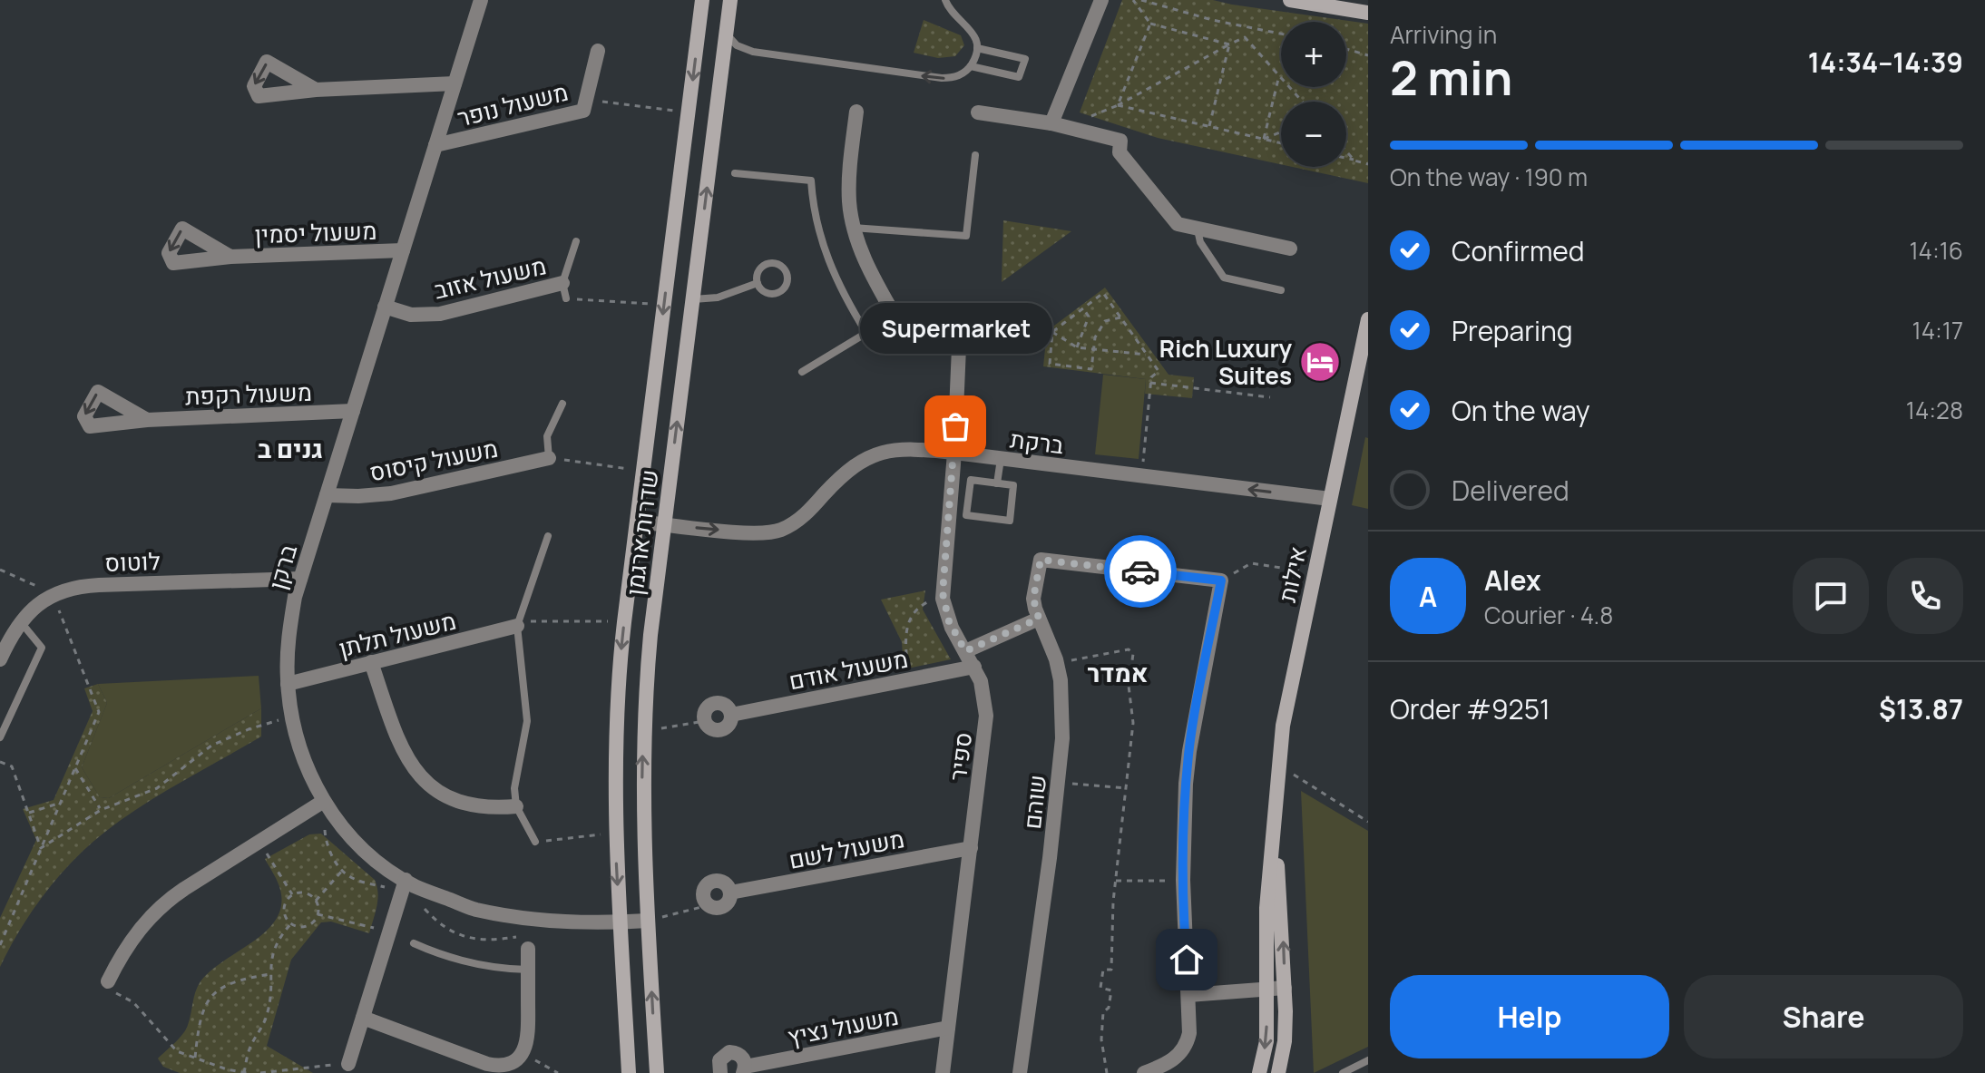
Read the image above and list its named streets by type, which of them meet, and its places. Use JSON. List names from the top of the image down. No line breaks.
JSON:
{"streets":{"street":["משעול נופר","משעול יסמין","משעול אזוב","משעול רקפת","ברקת","משעול קיסוס","שדרות ארגמן","לוטוס","ברקן","אילות","משעול תלתן","משעול אודם","ספיר","שוהם","משעול לשם","משעול נציץ"]},"crossings":[["משעול נופר","ברקן"],["משעול יסמין","ברקן"],["משעול אזוב","ברקן"],["משעול רקפת","ברקן"],["ברקת","שדרות ארגמן"],["ברקת","אילות"],["ברקת","ספיר"],["משעול קיסוס","ברקן"],["שדרות ארגמן","ברקן"],["לוטוס","ברקן"],["ברקן","משעול תלתן"],["משעול אודם","ספיר"],["ספיר","משעול לשם"],["ספיר","משעול נציץ"]],"districts":["גנים ב","אמדר"],"places":{"hotel":["Rich Luxury Suites"],"other":["Supermarket"]},"page":{"heading":["2 min","Arriving in","14:34–14:39"],"panel":["Alex","Courier · 4.8","Order #9251","$13.87"],"map_buttons":["+","−"],"bar":"On the way · 190 m","list":[["Confirmed","14:16"],["Preparing","14:17"],["On the way","14:28"],"Delivered"],"bubble":"Supermarket","round":"A","buttons":["Help","Share"]}}
